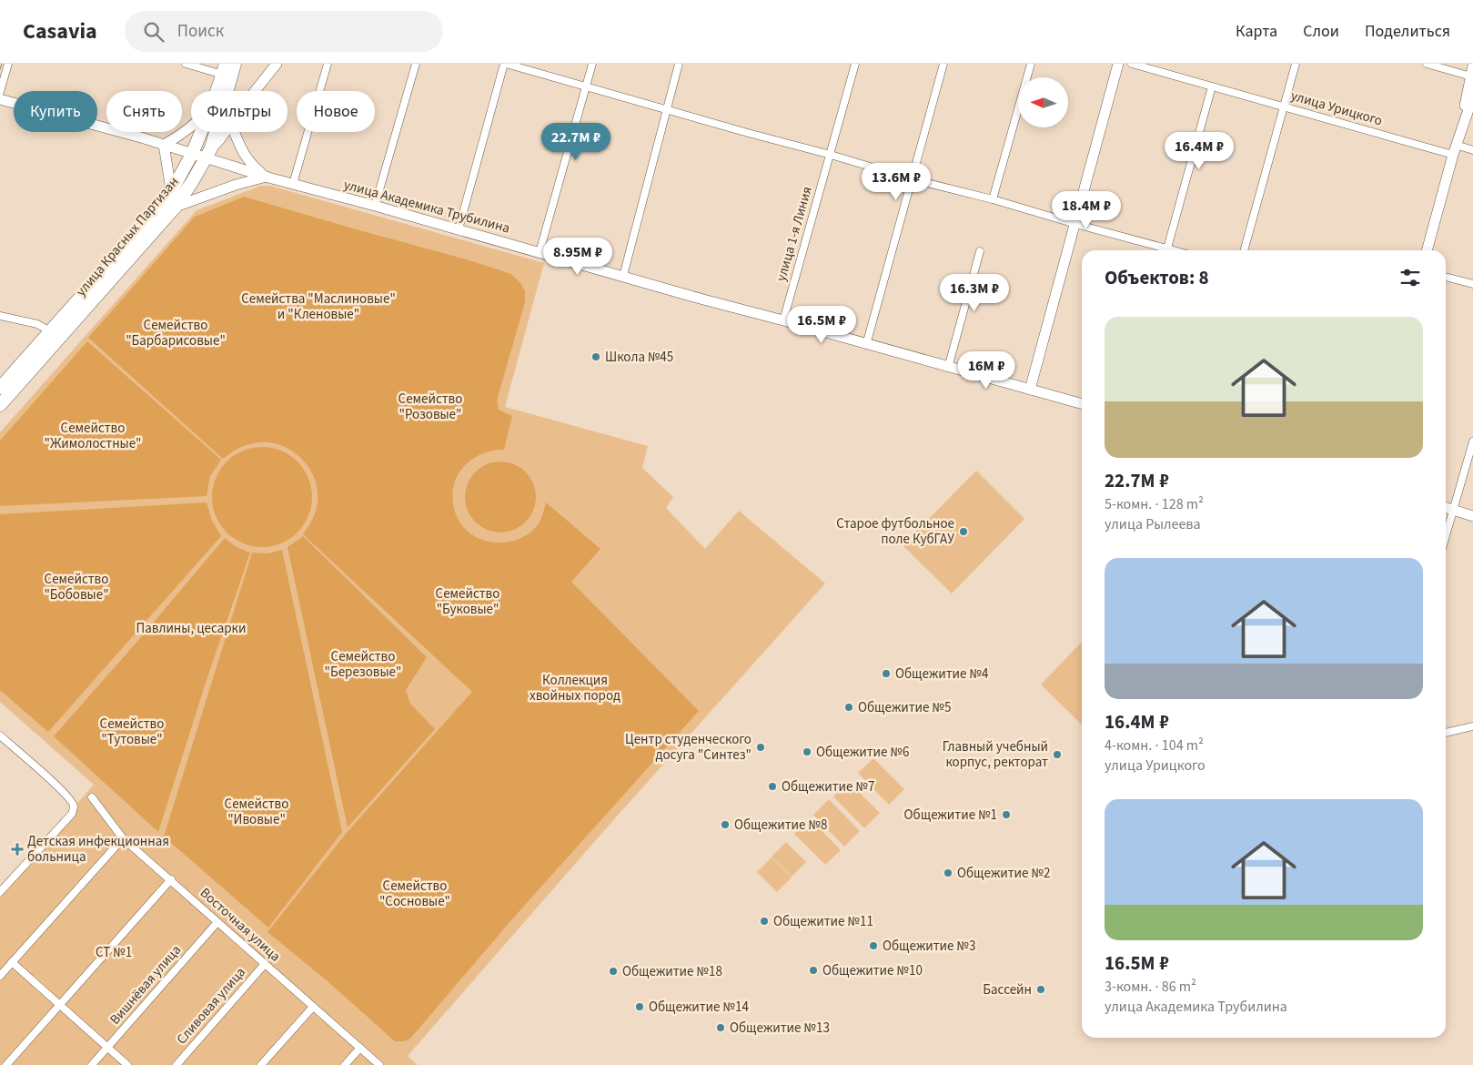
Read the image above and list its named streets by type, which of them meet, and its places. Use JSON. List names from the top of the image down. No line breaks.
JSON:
{"streets":{"highway":["улица Красных Партизан"],"main road":["улица Академика Трубилина"],"street":["улица Урицкого","улица 1-я Линия","Восточная улица","Вишнёвая улица","Сливовая улица"]},"crossings":[["улица Академика Трубилина","улица 1-я Линия"],["улица Академика Трубилина","улица Красных Партизан"],["Восточная улица","Вишнёвая улица"],["Восточная улица","Сливовая улица"]],"parks":["Семейства \"Маслиновые\" и \"Кленовые\"","Семейство \"Барбарисовые\"","Семейство \"Розовые\"","Семейство \"Жимолостные\"","Семейство \"Бобовые\"","Семейство \"Буковые\"","Павлины, цесарки","Семейство \"Березовые\"","Коллекция хвойных пород","Семейство \"Тутовые\"","Семейство \"Ивовые\"","Семейство \"Сосновые\"","СТ №1"],"places":{"other":["Школа №45","Старое футбольное поле КубГАУ","Общежитие №4","Общежитие №5","Центр студенческого досуга \"Синтез\"","Общежитие №6","Главный учебный корпус, ректорат","Общежитие №7","Общежитие №1","Общежитие №8","Общежитие №2","Общежитие №11","Общежитие №3","Общежитие №10","Общежитие №18","Бассейн","Общежитие №14","Общежитие №13"],"health":["Детская инфекционная больница"]},"north":"left","page":{"header":"Casavia","search":"Поиск","nav":["Карта","Слои","Поделиться"],"chip":["Купить","Снять","Фильтры","Новое"],"price":["22.7M ₽","16.4M ₽","13.6M ₽","18.4M ₽","8.95M ₽","16.3M ₽","16.5M ₽","16M ₽"],"heading":"Объектов: 8","list":[{"name":"22.7M ₽","note":"5-комн. · 128 m² · улица Рылеева"},{"name":"16.4M ₽","note":"4-комн. · 104 m² · улица Урицкого"},{"name":"16.5M ₽","note":"3-комн. · 86 m² · улица Академика Трубилина"}]}}
